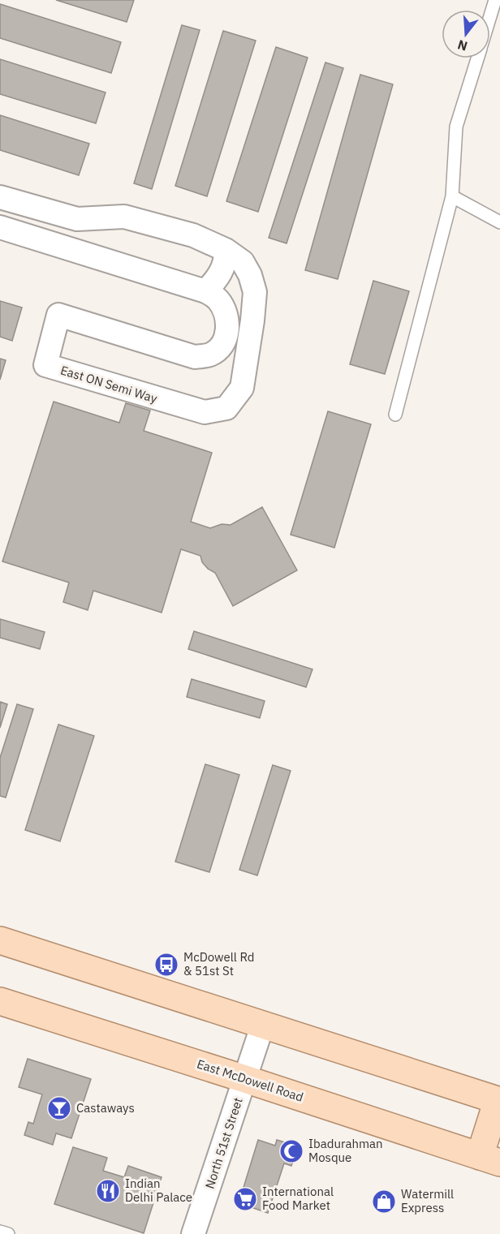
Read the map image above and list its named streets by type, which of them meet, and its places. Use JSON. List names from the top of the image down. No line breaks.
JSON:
{"streets":{"main road":["East McDowell Road"],"street":["East ON Semi Way","North 51st Street"]},"crossings":[["East McDowell Road","North 51st Street"]],"places":{"bus stop":["McDowell Rd & 51st St"],"bar":["Castaways"],"mosque":["Ibadurahman Mosque"],"restaurant":["Indian Delhi Palace"],"supermarket":["International Food Market"],"shop":["Watermill Express"]},"north":"bottom"}
